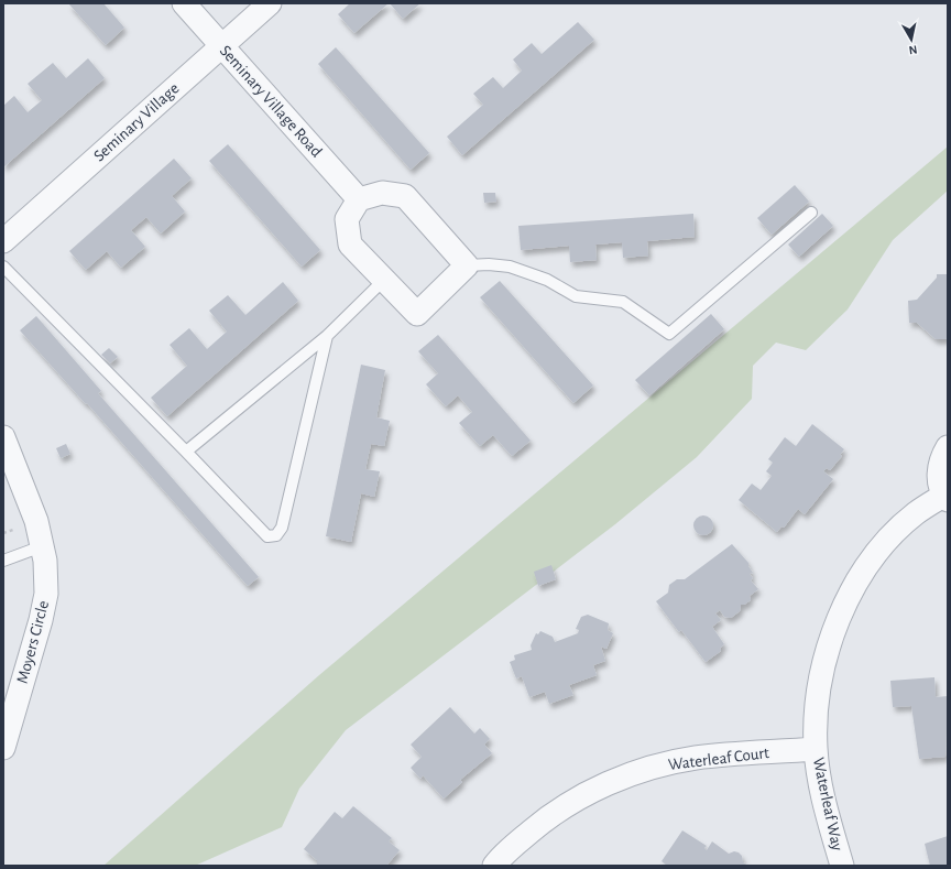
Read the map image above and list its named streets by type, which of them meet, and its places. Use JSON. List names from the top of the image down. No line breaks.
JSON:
{"streets":{"street":["Seminary Village Road","Seminary Village","Moyers Circle","Waterleaf Court","Waterleaf Way"]},"crossings":[["Seminary Village Road","Seminary Village"],["Waterleaf Court","Waterleaf Way"]],"north":"bottom"}
